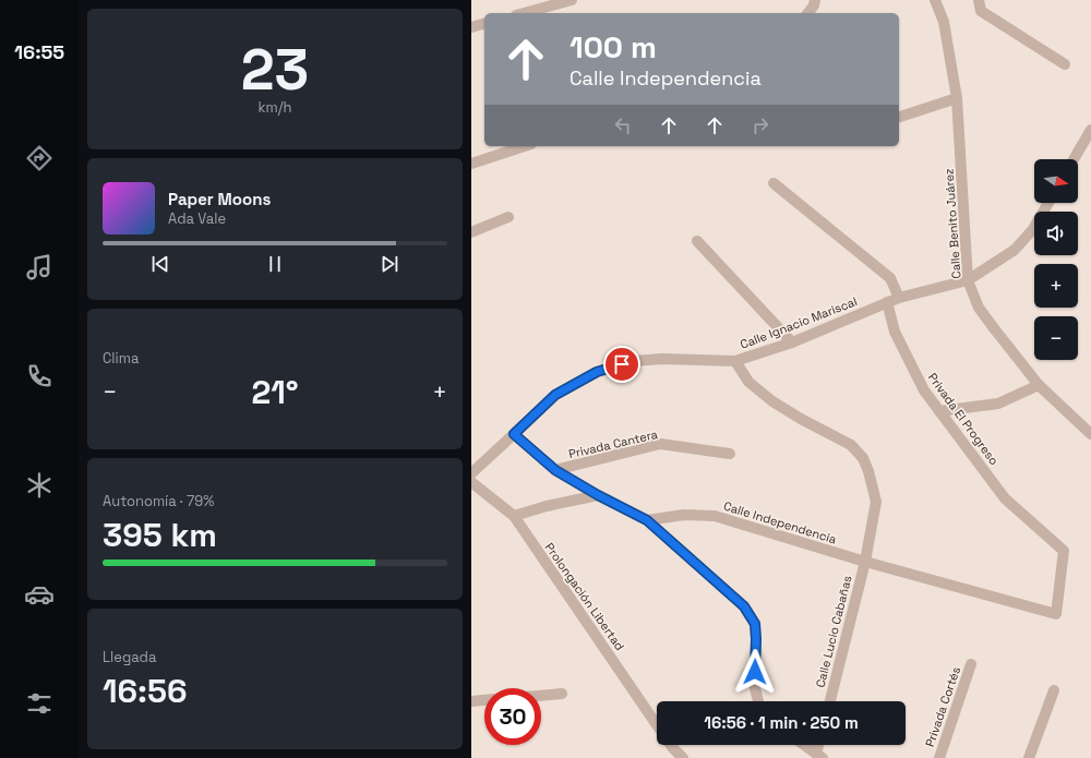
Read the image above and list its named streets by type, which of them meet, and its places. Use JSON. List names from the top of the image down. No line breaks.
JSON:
{"streets":{"street":["Calle Benito Juárez","Calle Ignacio Mariscal","Privada El Progreso","Privada Cantera","Calle Independencia","Prolongación Libertad","Calle Lucio Cabañas","Privada Cortés"]},"crossings":[["Calle Benito Juárez","Calle Ignacio Mariscal"],["Calle Ignacio Mariscal","Privada El Progreso"],["Calle Ignacio Mariscal","Calle Lucio Cabañas"],["Privada El Progreso","Calle Independencia"],["Calle Independencia","Calle Lucio Cabañas"]],"north":"right","page":{"tabs":"16:55","tile":[["23","km/h"],"Clima",["Autonomía · 79%","395 km"],["Llegada","16:56"]],"turn":["100 m","Calle Independencia"],"map_buttons":["+","−"],"song":["Paper Moons","Ada Vale"],"heat":["−","21°","+"],"limit":"30","trip":"16:56 · 1 min · 250 m"}}
